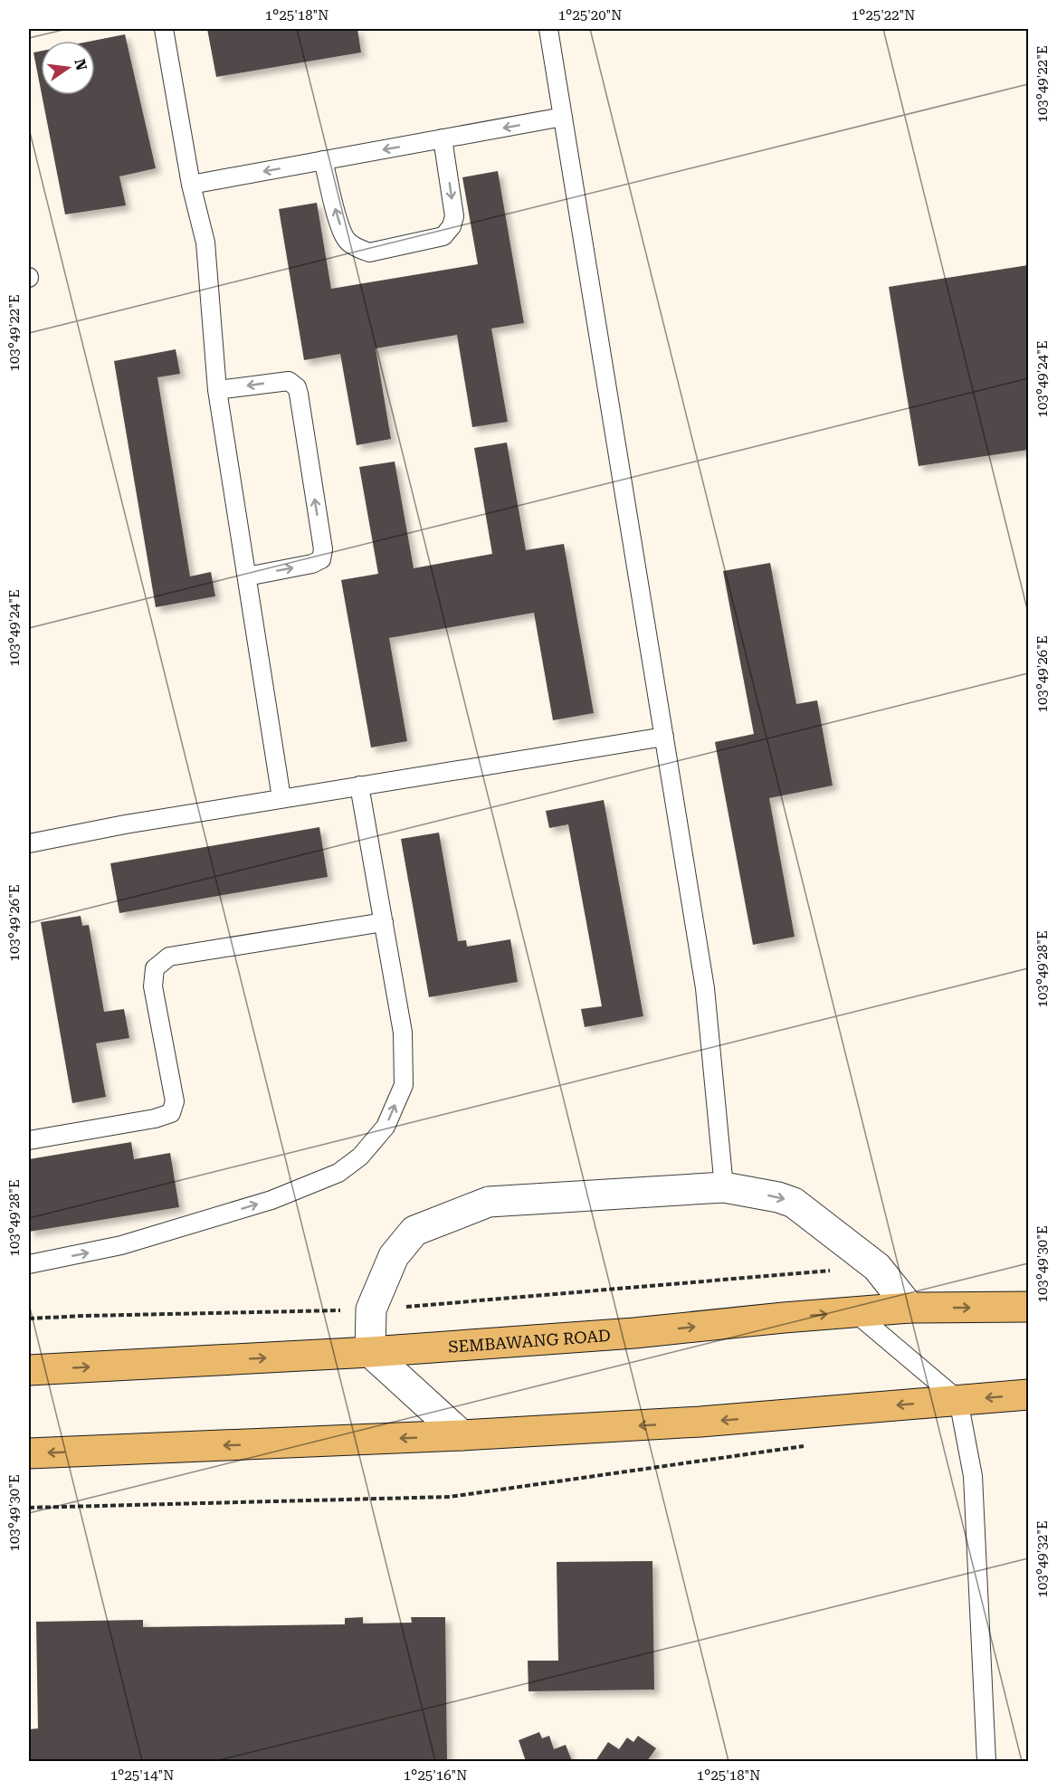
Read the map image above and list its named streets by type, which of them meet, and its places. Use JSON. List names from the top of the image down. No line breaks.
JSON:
{"streets":{"main road":["SEMBAWANG ROAD"]},"north":"right","coordinates":["1°25'18\"N","1°25'20\"N","1°25'22\"N","103°49'22\"E","103°49'24\"E","103°49'26\"E","103°49'28\"E","103°49'30\"E","103°49'32\"E","1°25'14\"N","1°25'16\"N"]}
